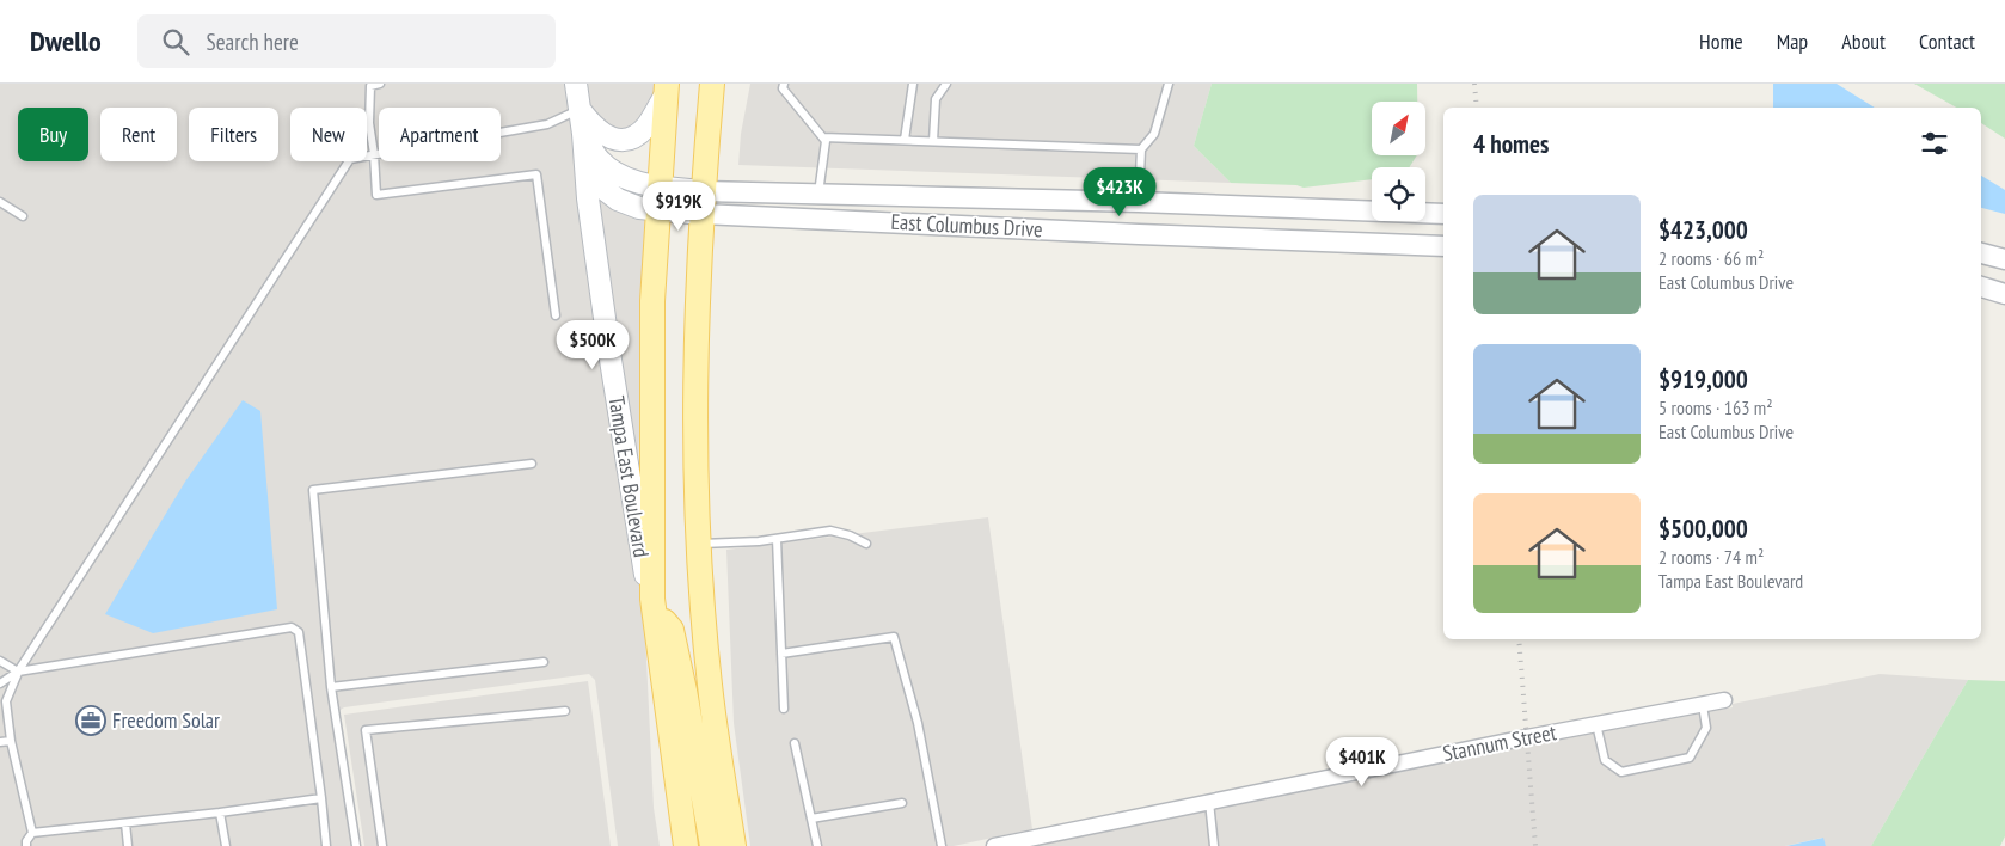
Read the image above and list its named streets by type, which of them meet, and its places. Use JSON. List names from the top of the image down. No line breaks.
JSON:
{"streets":{"main road":["Tampa East Boulevard"],"street":["East Columbus Drive","Stannum Street"]},"places":{"office":["Freedom Solar"]},"north":"top right","page":{"header":"Dwello","search":"Search here","nav":["Home","Map","About","Contact"],"chip":["Buy","Rent","Filters","New","Apartment"],"heading":"4 homes","price":["$423K","$919K","$500K","$401K"],"list":[{"name":"$423,000","note":"2 rooms · 66 m² · East Columbus Drive"},{"name":"$919,000","note":"5 rooms · 163 m² · East Columbus Drive"},{"name":"$500,000","note":"2 rooms · 74 m² · Tampa East Boulevard"}]}}
